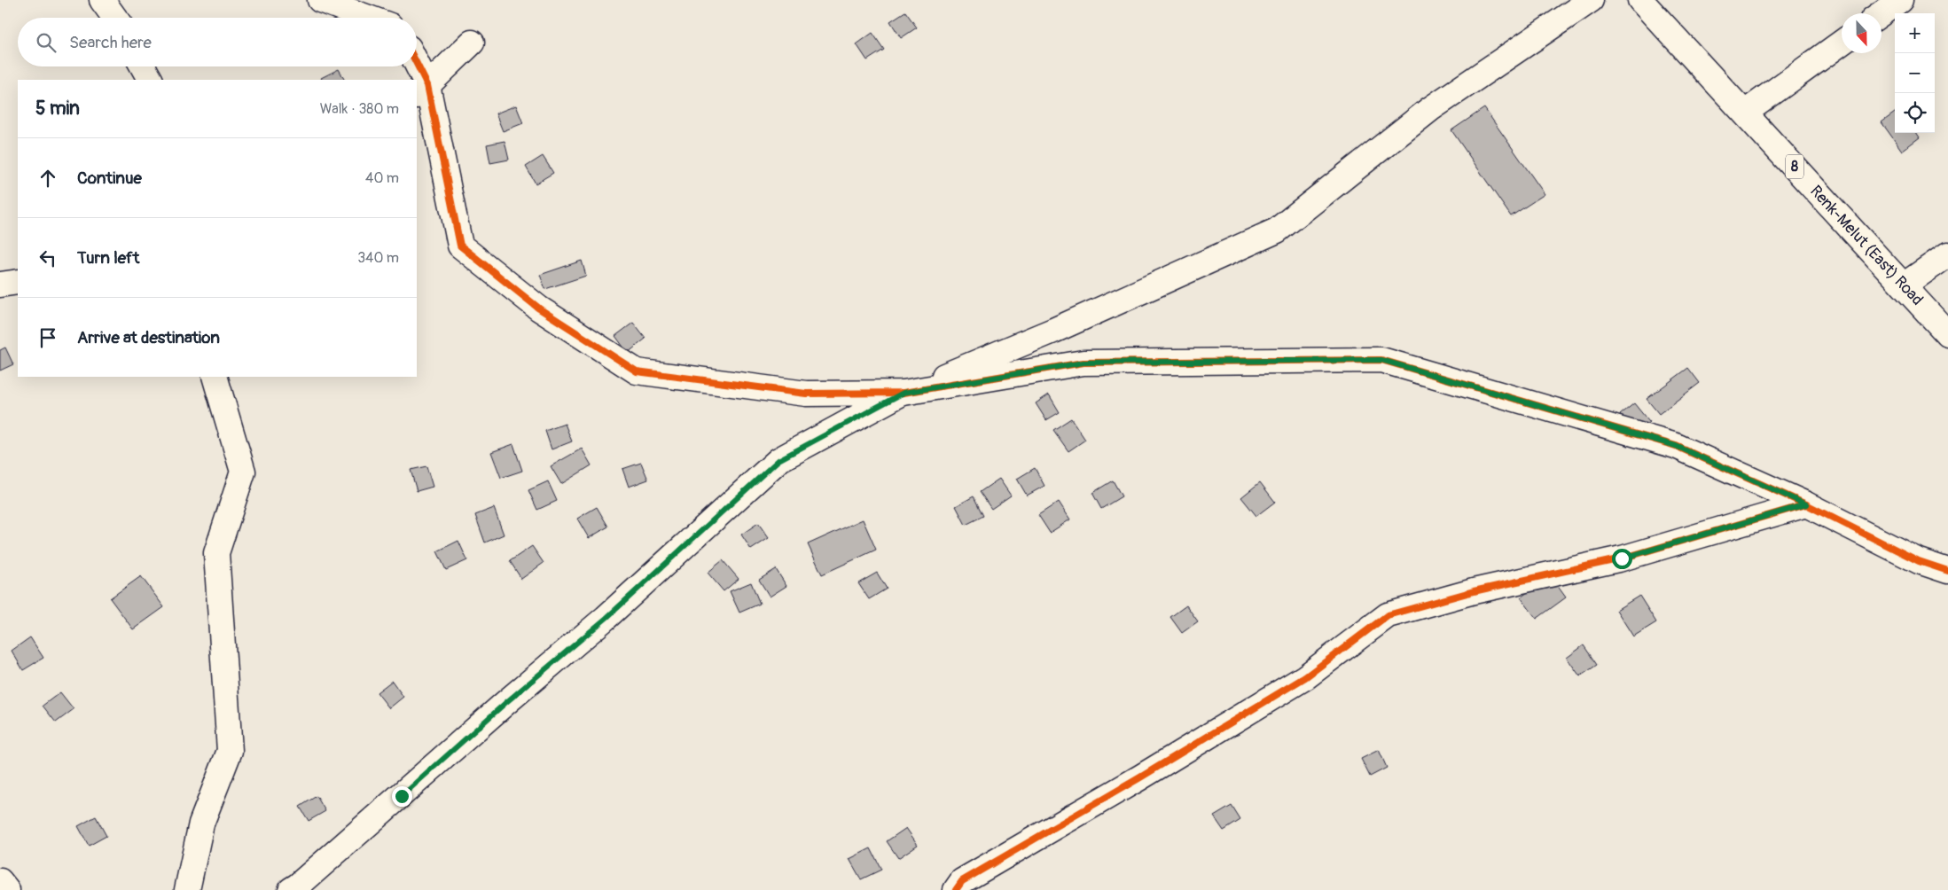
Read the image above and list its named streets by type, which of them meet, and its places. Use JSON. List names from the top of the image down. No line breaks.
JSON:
{"streets":{"street":["8","Renk-Melut (East) Road"]},"north":"bottom","page":{"map_buttons":["+","−"],"search":"Search here","heading":["5 min","Walk · 380 m"],"list":[["Continue","40 m"],["Turn left","340 m"],"Arrive at destination"]}}
